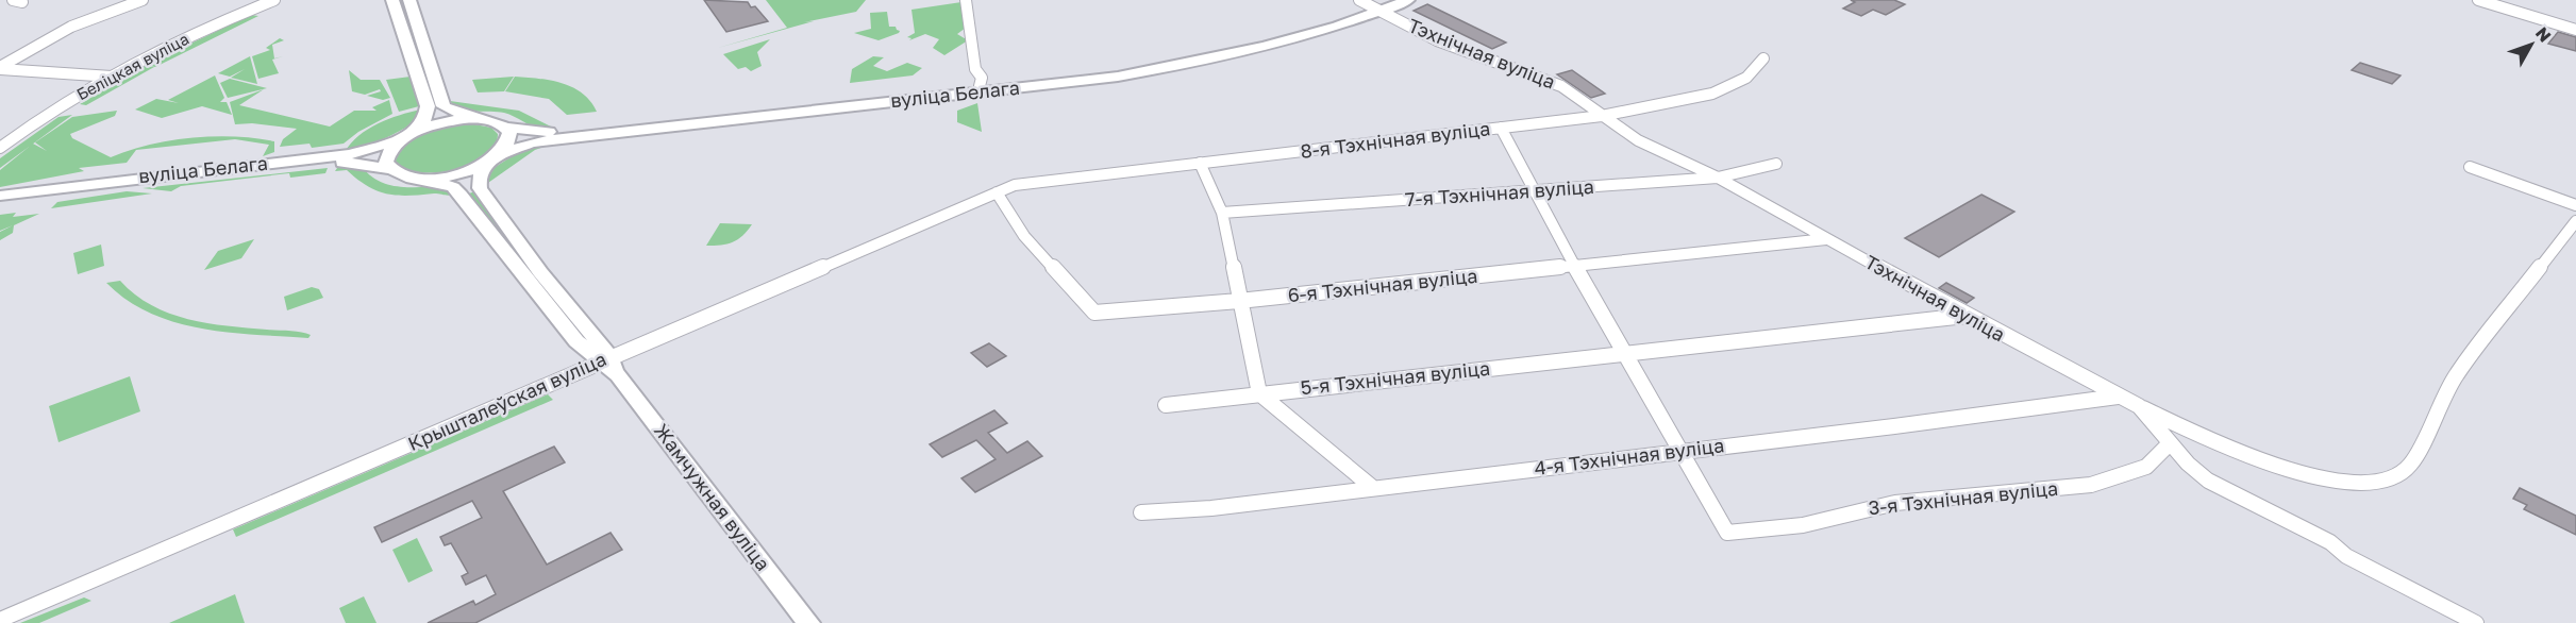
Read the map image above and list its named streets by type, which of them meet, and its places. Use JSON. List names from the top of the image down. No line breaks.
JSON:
{"streets":{"street":["Тэхнічная вуліца","Беліцкая вуліца","вуліца Белага","8-я Тэхнічная вуліца","7-я Тэхнічная вуліца","6-я Тэхнічная вуліца","5-я Тэхнічная вуліца","Крышталеўская вуліца","4-я Тэхнічная вуліца","Жамчужная вуліца","3-я Тэхнічная вуліца"]},"crossings":[["Тэхнічная вуліца","вуліца Белага"],["Тэхнічная вуліца","8-я Тэхнічная вуліца"],["Тэхнічная вуліца","7-я Тэхнічная вуліца"],["Тэхнічная вуліца","6-я Тэхнічная вуліца"],["Тэхнічная вуліца","5-я Тэхнічная вуліца"],["Тэхнічная вуліца","4-я Тэхнічная вуліца"],["Тэхнічная вуліца","3-я Тэхнічная вуліца"],["вуліца Белага","Жамчужная вуліца"],["8-я Тэхнічная вуліца","Крышталеўская вуліца"],["6-я Тэхнічная вуліца","Крышталеўская вуліца"],["Крышталеўская вуліца","Жамчужная вуліца"],["4-я Тэхнічная вуліца","3-я Тэхнічная вуліца"]],"north":"top right"}
